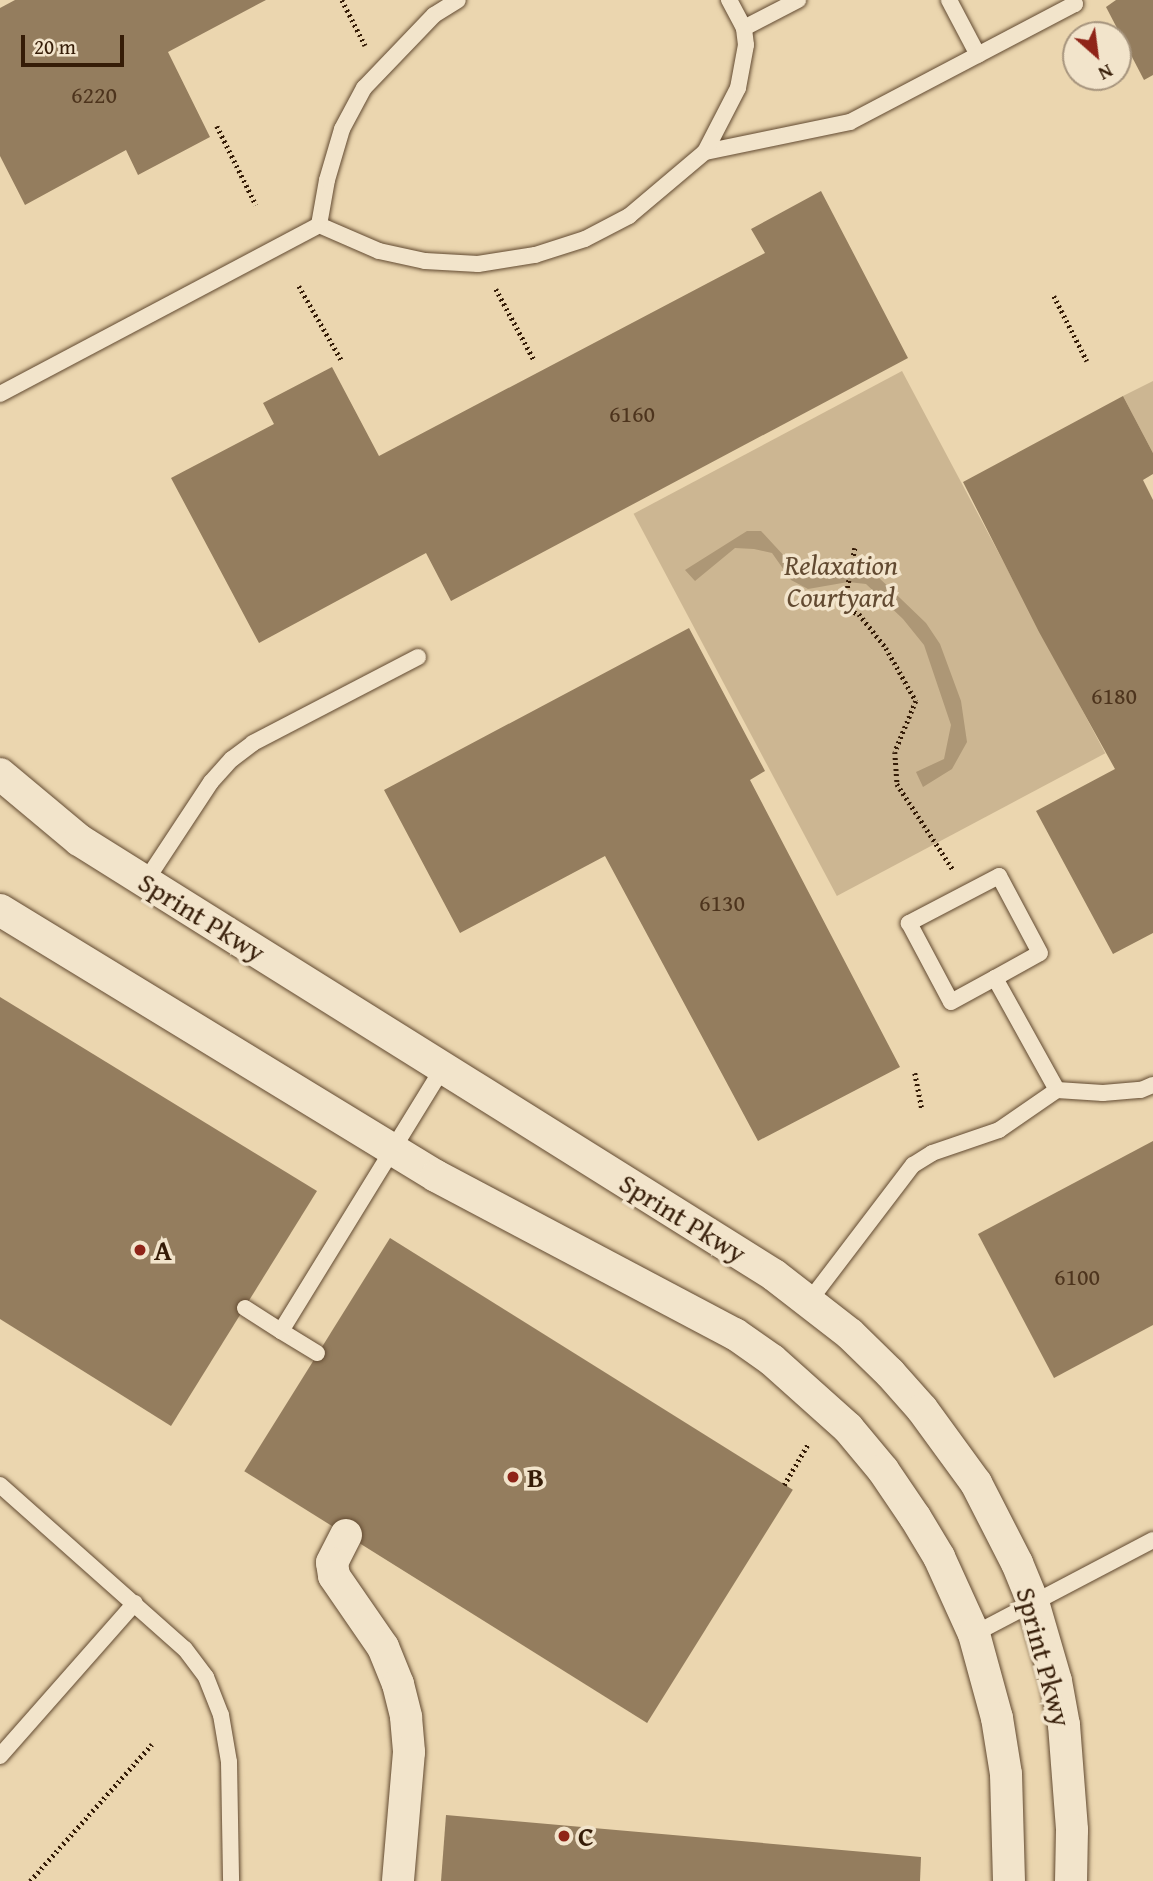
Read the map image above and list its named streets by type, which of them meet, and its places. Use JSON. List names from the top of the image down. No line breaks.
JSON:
{"streets":{"street":["Sprint Pkwy"]},"parks":["Relaxation Courtyard"],"places":["A","B","C"],"house_numbers":["6220","6160","6180","6130","6100"],"scale_bar":"20 m","north":"bottom right"}
